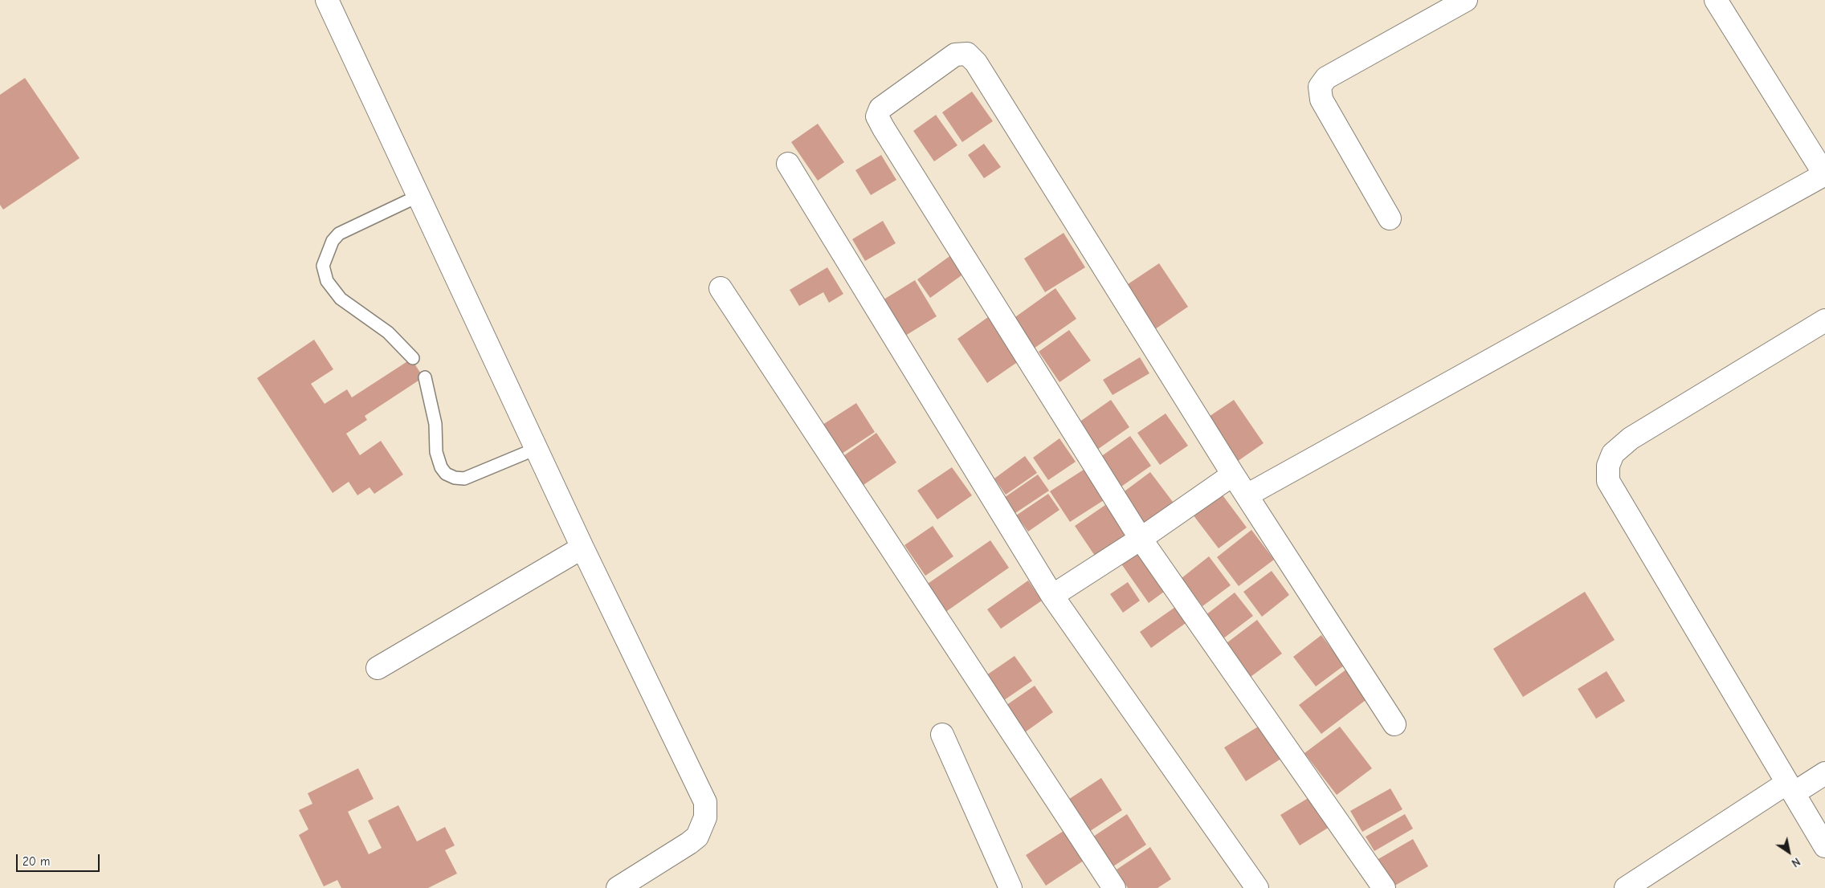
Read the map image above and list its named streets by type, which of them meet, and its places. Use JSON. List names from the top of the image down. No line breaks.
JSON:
{"scale_bar":"20 m","north":"bottom right"}
